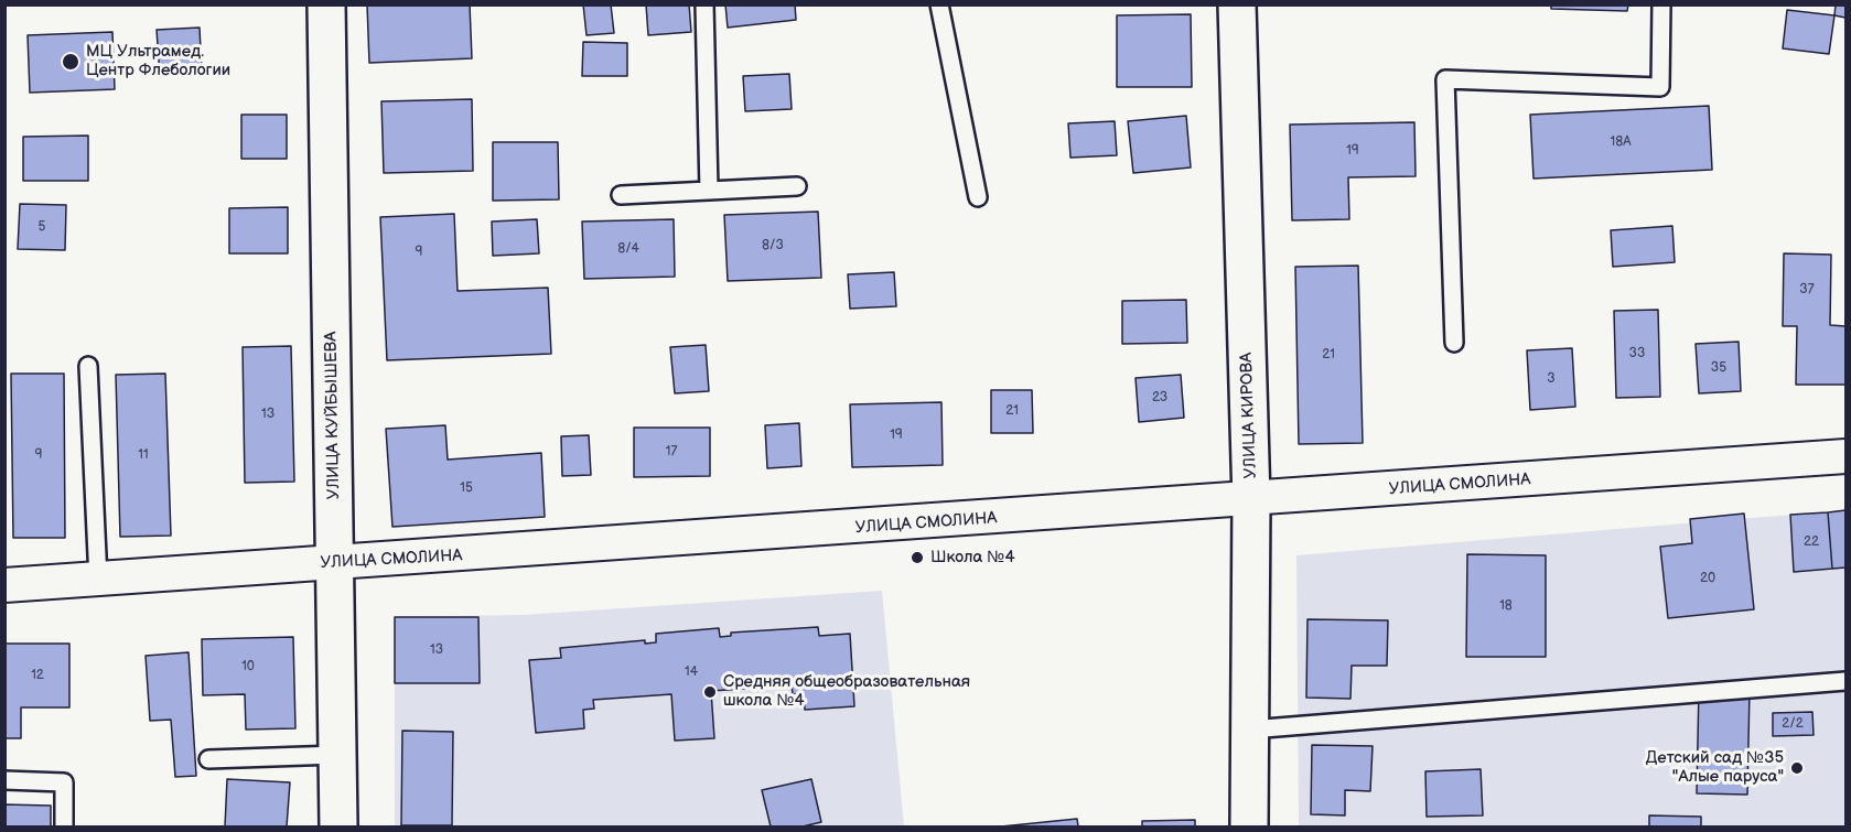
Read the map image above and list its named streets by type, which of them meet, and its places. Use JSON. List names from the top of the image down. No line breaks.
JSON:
{"streets":{"main road":["УЛИЦА КУЙБЫШЕВА","УЛИЦА КИРОВА"],"street":["УЛИЦА СМОЛИНА"]},"crossings":[["УЛИЦА КУЙБЫШЕВА","УЛИЦА СМОЛИНА"],["УЛИЦА КИРОВА","УЛИЦА СМОЛИНА"]],"places":["МЦ Ультрамед. Центр Флебологии","Школа №4","Средняя общеобразовательная школа №4","Детский сад №35 \"Алые паруса\""],"house_numbers":["18А","19","5","8/3","8/4","9","37","33","21","35","3","23","21","13","19","17","9","11","15","22","20","18","13","10","14","12","2/2"]}
